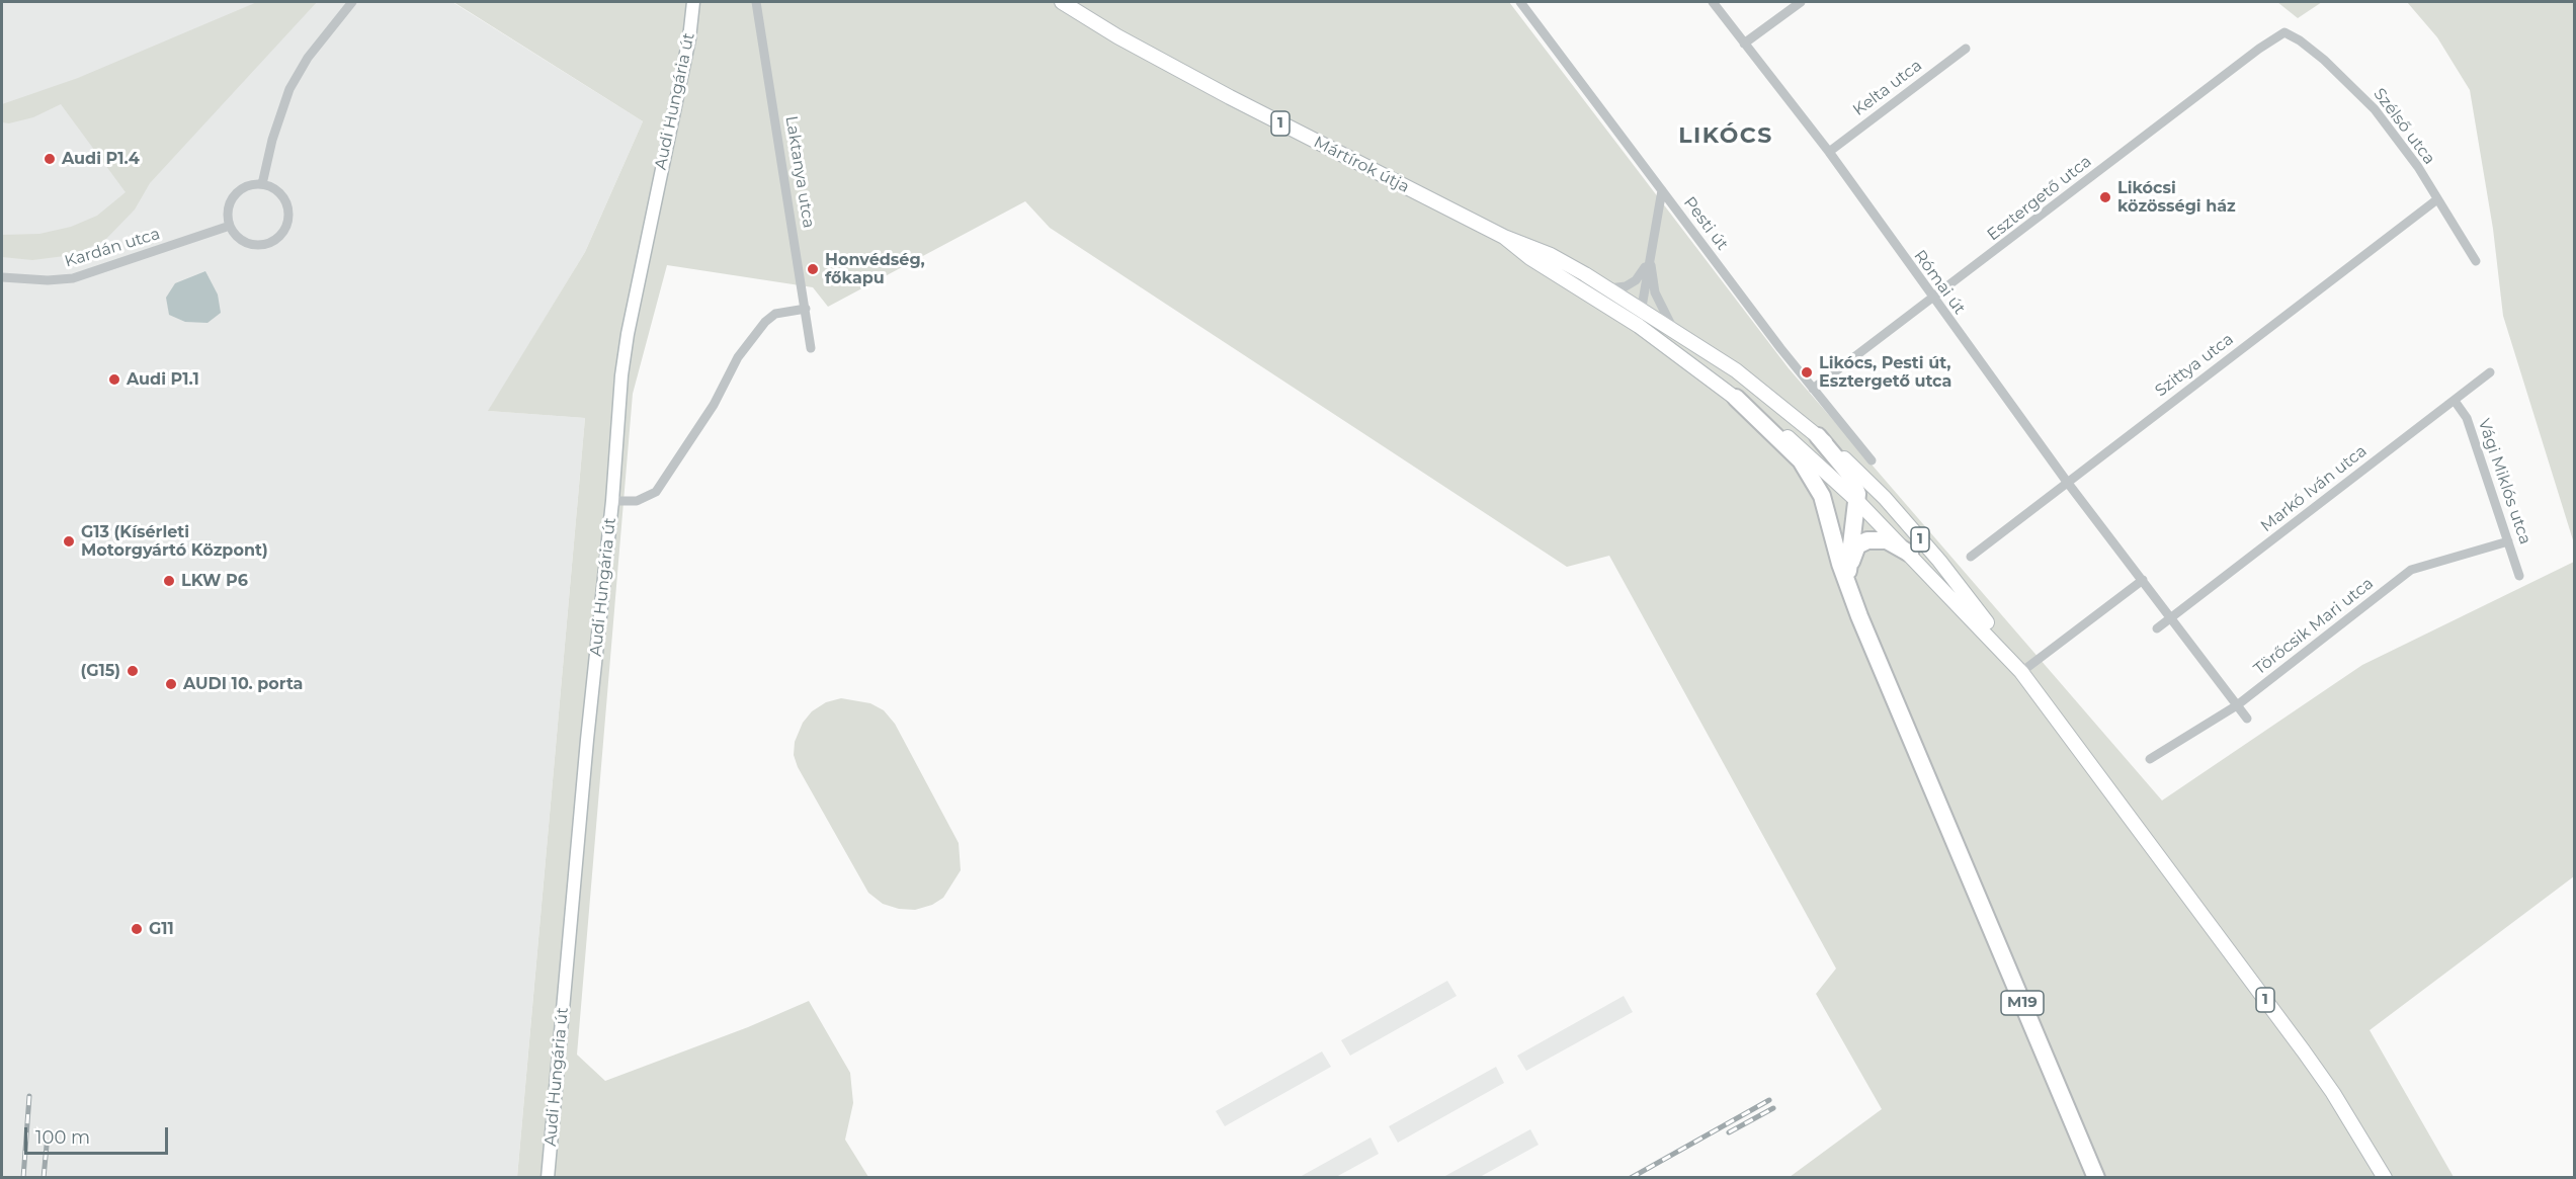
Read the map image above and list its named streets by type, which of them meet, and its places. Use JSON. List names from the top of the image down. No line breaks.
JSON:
{"streets":{"highway":["M19"],"main road":["1","Mártírok útja"],"street":["Kelta utca","Audi Hungária út","Szélső utca","Laktanya utca","Esztergető utca","Pesti út","Kardán utca","Római út","Szittya utca","Vági Miklós utca","Markó Iván utca","Törőcsik Mari utca"]},"crossings":[["Kelta utca","Római út"],["1","Mártírok útja"],["Szélső utca","Esztergető utca"],["Szélső utca","Szittya utca"],["Esztergető utca","Pesti út"],["Esztergető utca","Római út"],["Római út","Szittya utca"],["Római út","Markó Iván utca"],["Római út","Törőcsik Mari utca"],["Vági Miklós utca","Markó Iván utca"],["Vági Miklós utca","Törőcsik Mari utca"]],"districts":["LIKÓCS"],"places":["Audi P1.4","Likócsi közösségi ház","Honvédség, főkapu","Likócs, Pesti út, Esztergető utca","Audi P1.1","G13 (Kísérleti Motorgyártó Központ)","LKW P6","(G15)","AUDI 10. porta","G11"],"scale_bar":"100 m"}
